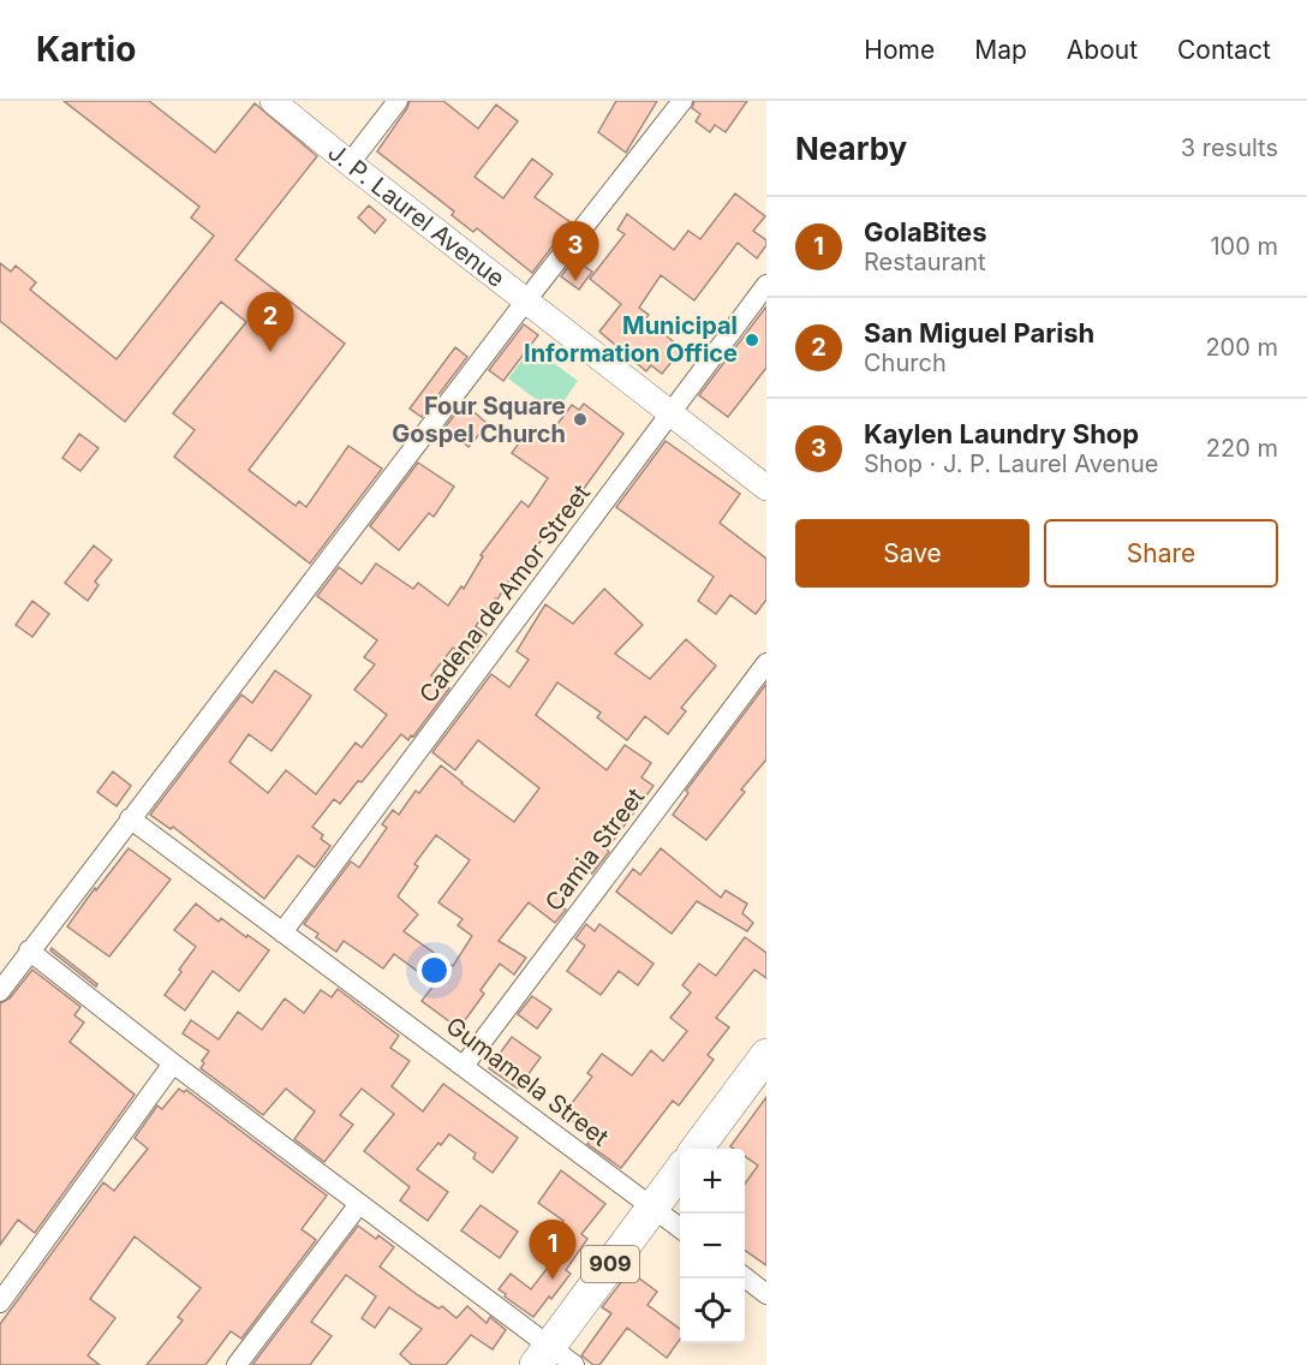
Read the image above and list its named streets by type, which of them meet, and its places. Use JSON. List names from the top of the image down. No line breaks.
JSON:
{"streets":{"main road":["909"],"street":["J. P. Laurel Avenue","Cadena de Amor Street","Camia Street","Gumamela Street"]},"crossings":[["J. P. Laurel Avenue","Cadena de Amor Street"],["Cadena de Amor Street","Gumamela Street"],["Camia Street","Gumamela Street"],["Gumamela Street","909"]],"places":["Municipal Information Office","Four Square Gospel Church"],"page":{"header":"Kartio","nav":["Home","Map","About","Contact"],"heading":["Nearby","3 results"],"list":[{"mark":"1","name":"GolaBites","note":"Restaurant","value":"100 m"},{"mark":"2","name":"San Miguel Parish","note":"Church","value":"200 m"},{"mark":"3","name":"Kaylen Laundry Shop","note":"Shop · J. P. Laurel Avenue","value":"220 m"}],"pins":["3","2","1"],"buttons":["Save","Share"],"map_buttons":["+","−"]}}
